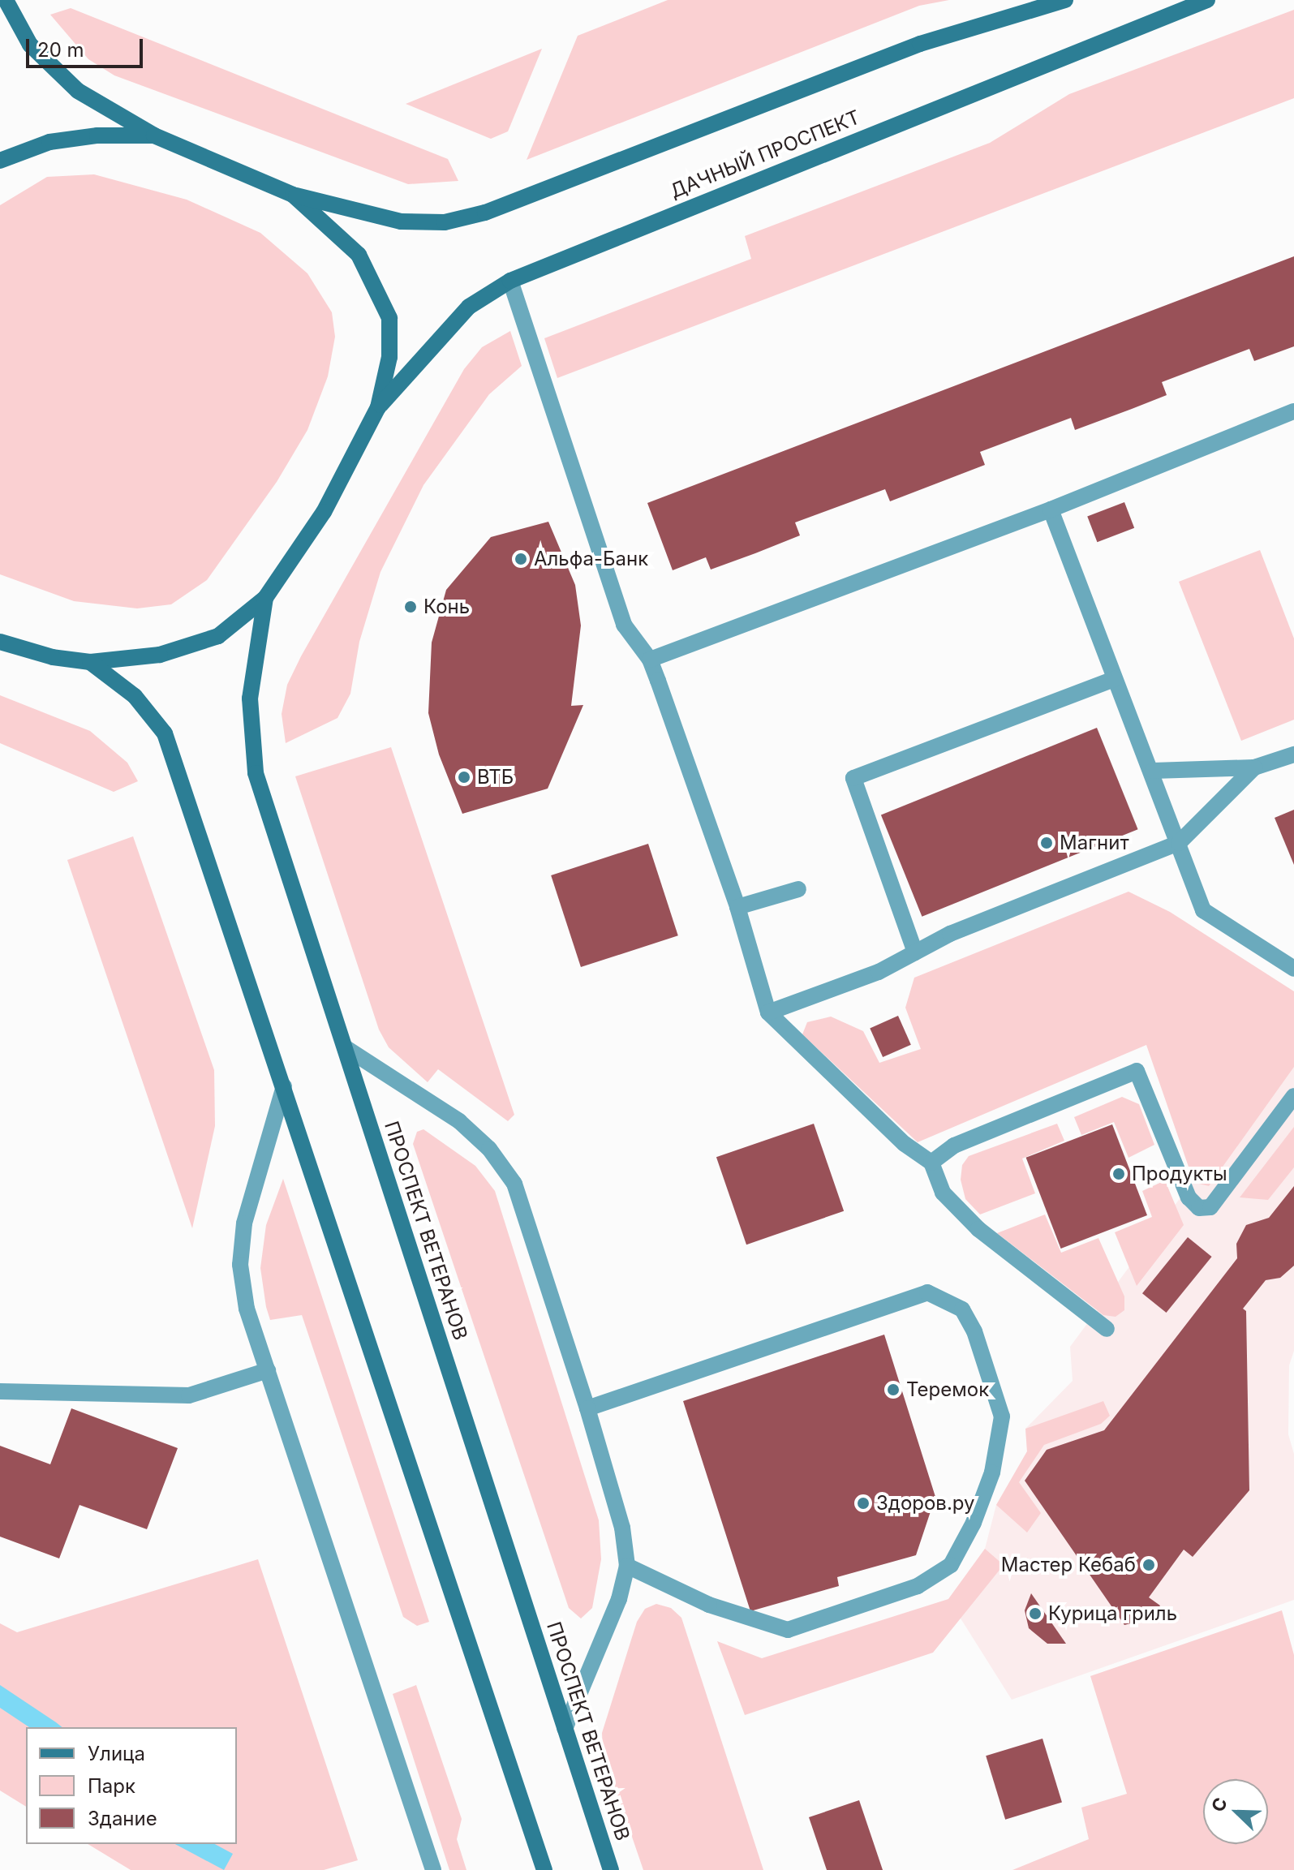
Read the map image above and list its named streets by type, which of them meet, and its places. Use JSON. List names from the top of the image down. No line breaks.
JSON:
{"streets":{"main road":["ДАЧНЫЙ ПРОСПЕКТ","ПРОСПЕКТ ВЕТЕРАНОВ"]},"places":["Альфа-Банк","Конь","ВТБ","Магнит","Продукты","Теремок","Здоров.ру","Мастер Кебаб","Курица гриль"],"legend":["Улица","Парк","Здание"],"scale_bar":"20 m","north":"top left"}
